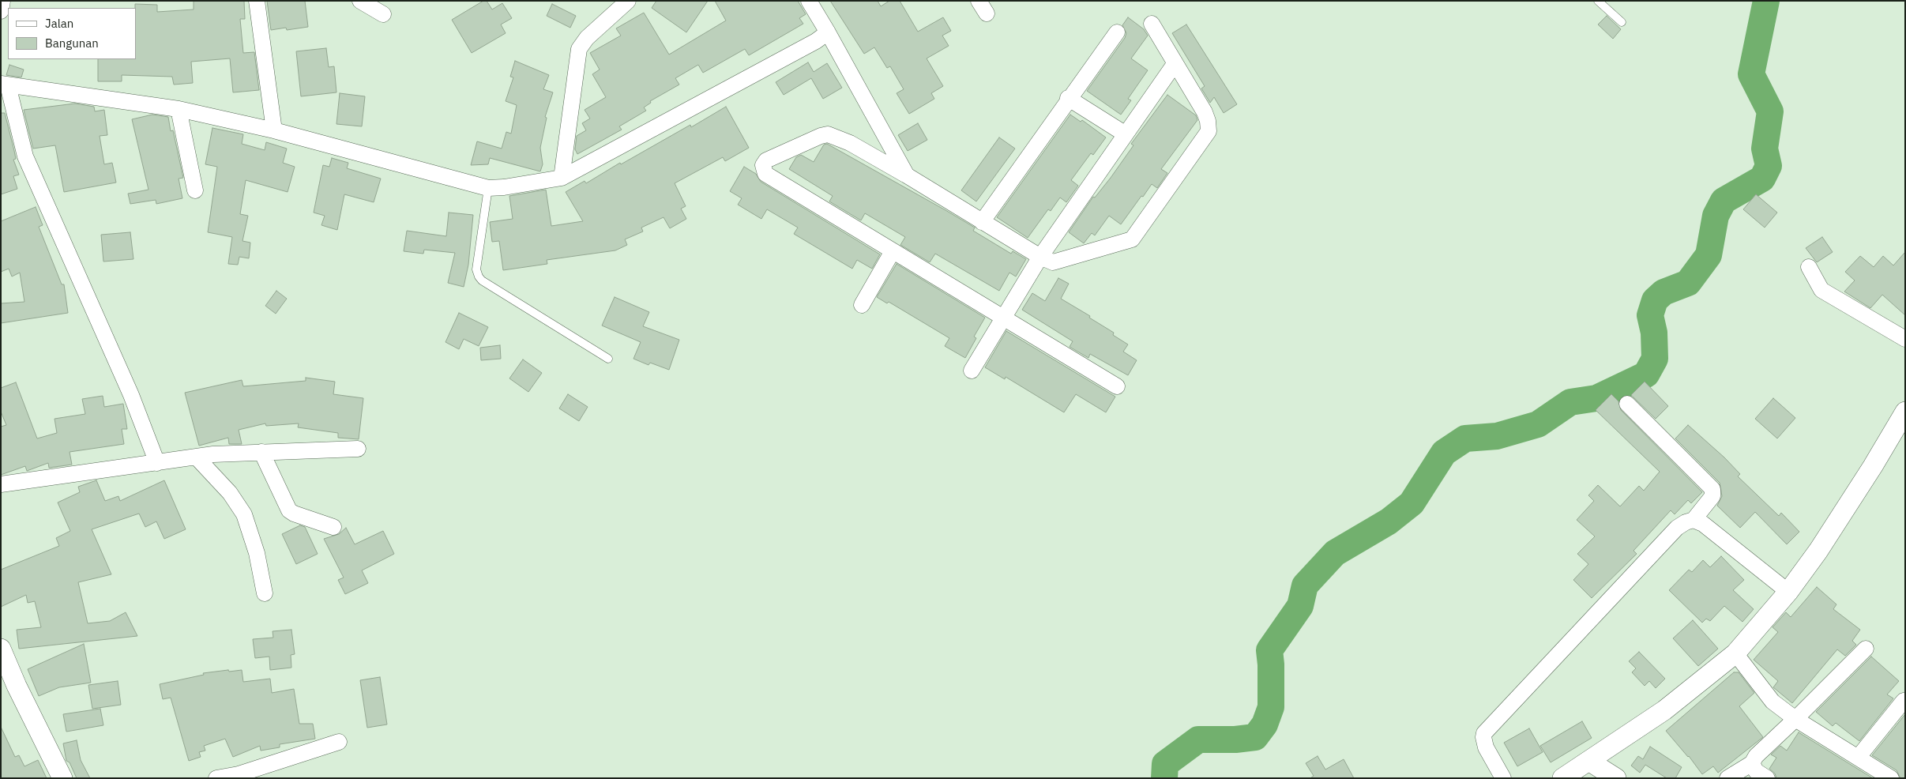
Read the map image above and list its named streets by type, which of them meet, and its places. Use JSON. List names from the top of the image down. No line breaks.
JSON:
{"legend":["Jalan","Bangunan"]}
